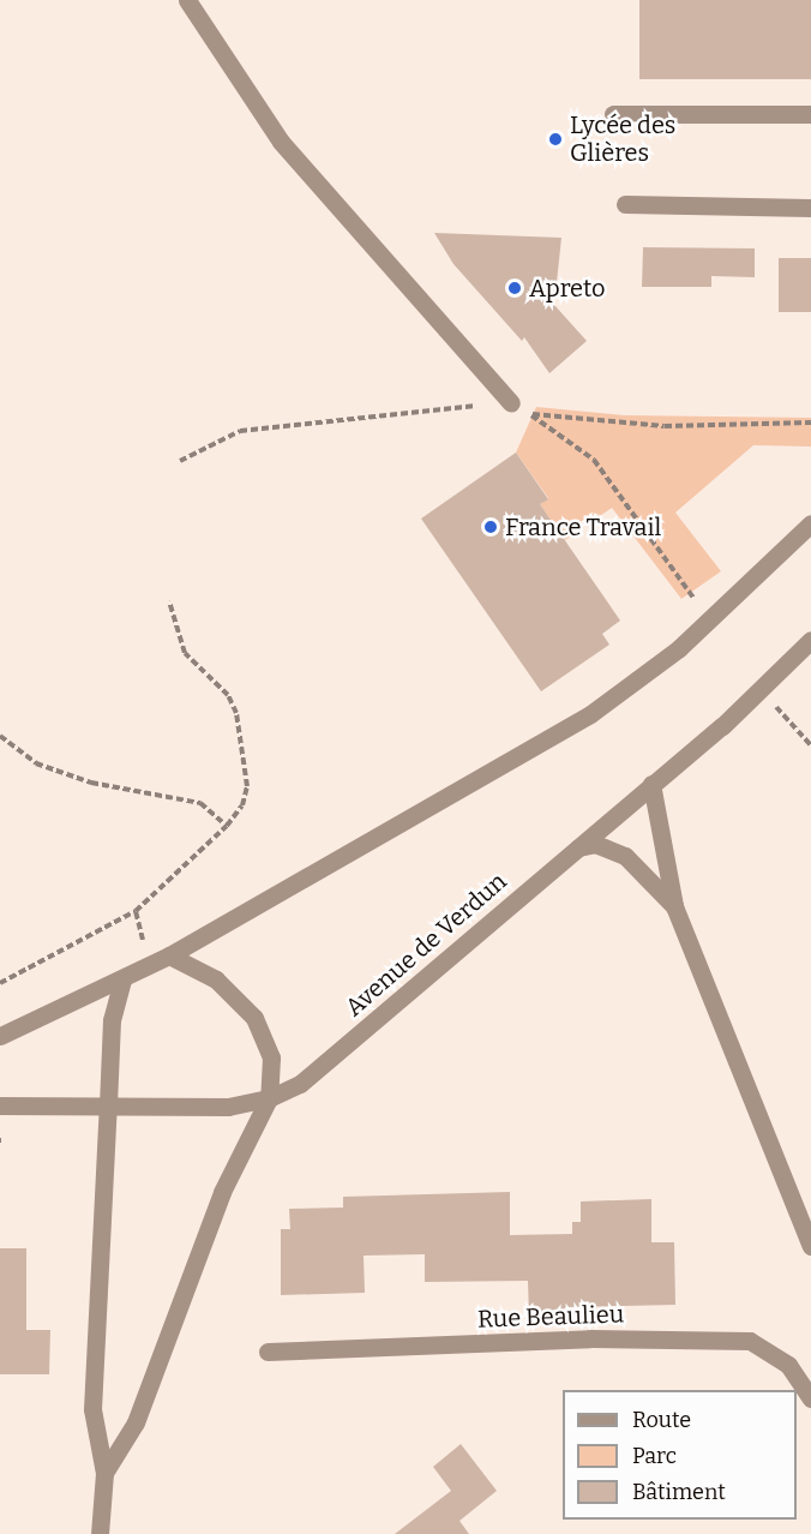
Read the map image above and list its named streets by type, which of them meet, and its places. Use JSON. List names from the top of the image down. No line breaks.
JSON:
{"streets":{"street":["Avenue de Verdun","Rue Beaulieu"]},"places":["Lycée des Glières","Apreto","France Travail"],"legend":["Route","Parc","Bâtiment"]}
